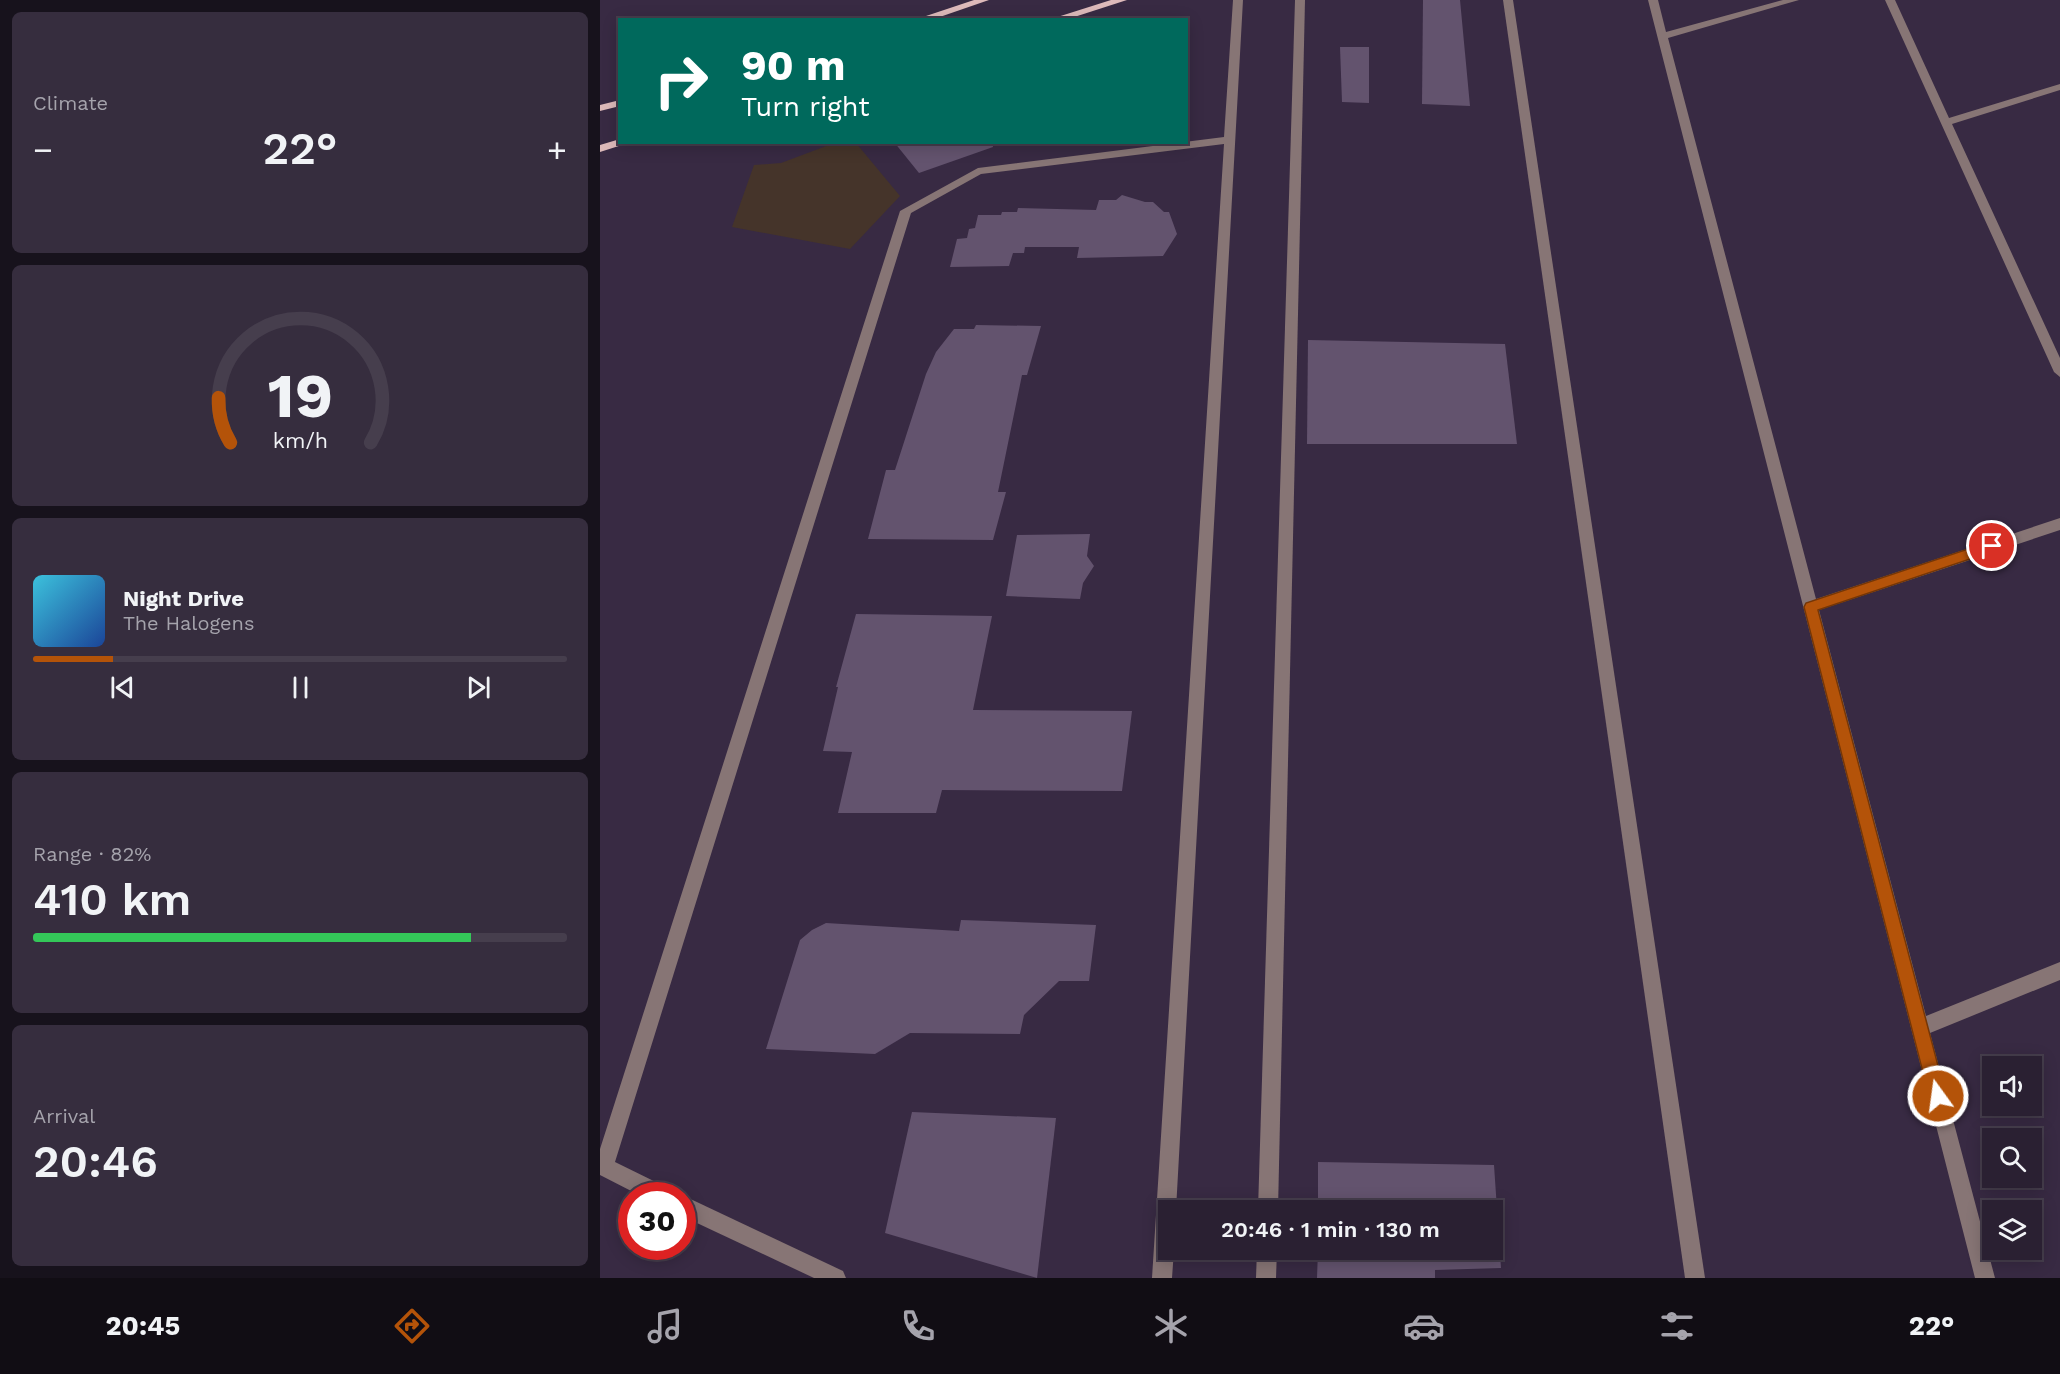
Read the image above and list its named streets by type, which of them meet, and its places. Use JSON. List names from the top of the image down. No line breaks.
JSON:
{"page":{"tile":["Climate",["Range · 82%","410 km"],["Arrival","20:46"]],"turn":["90 m","Turn right"],"heat":["−","22°","+"],"song":["Night Drive","The Halogens"],"limit":"30","trip":"20:46 · 1 min · 130 m","tabs":["20:45","22°"],"gauge":["19","km/h"]}}
